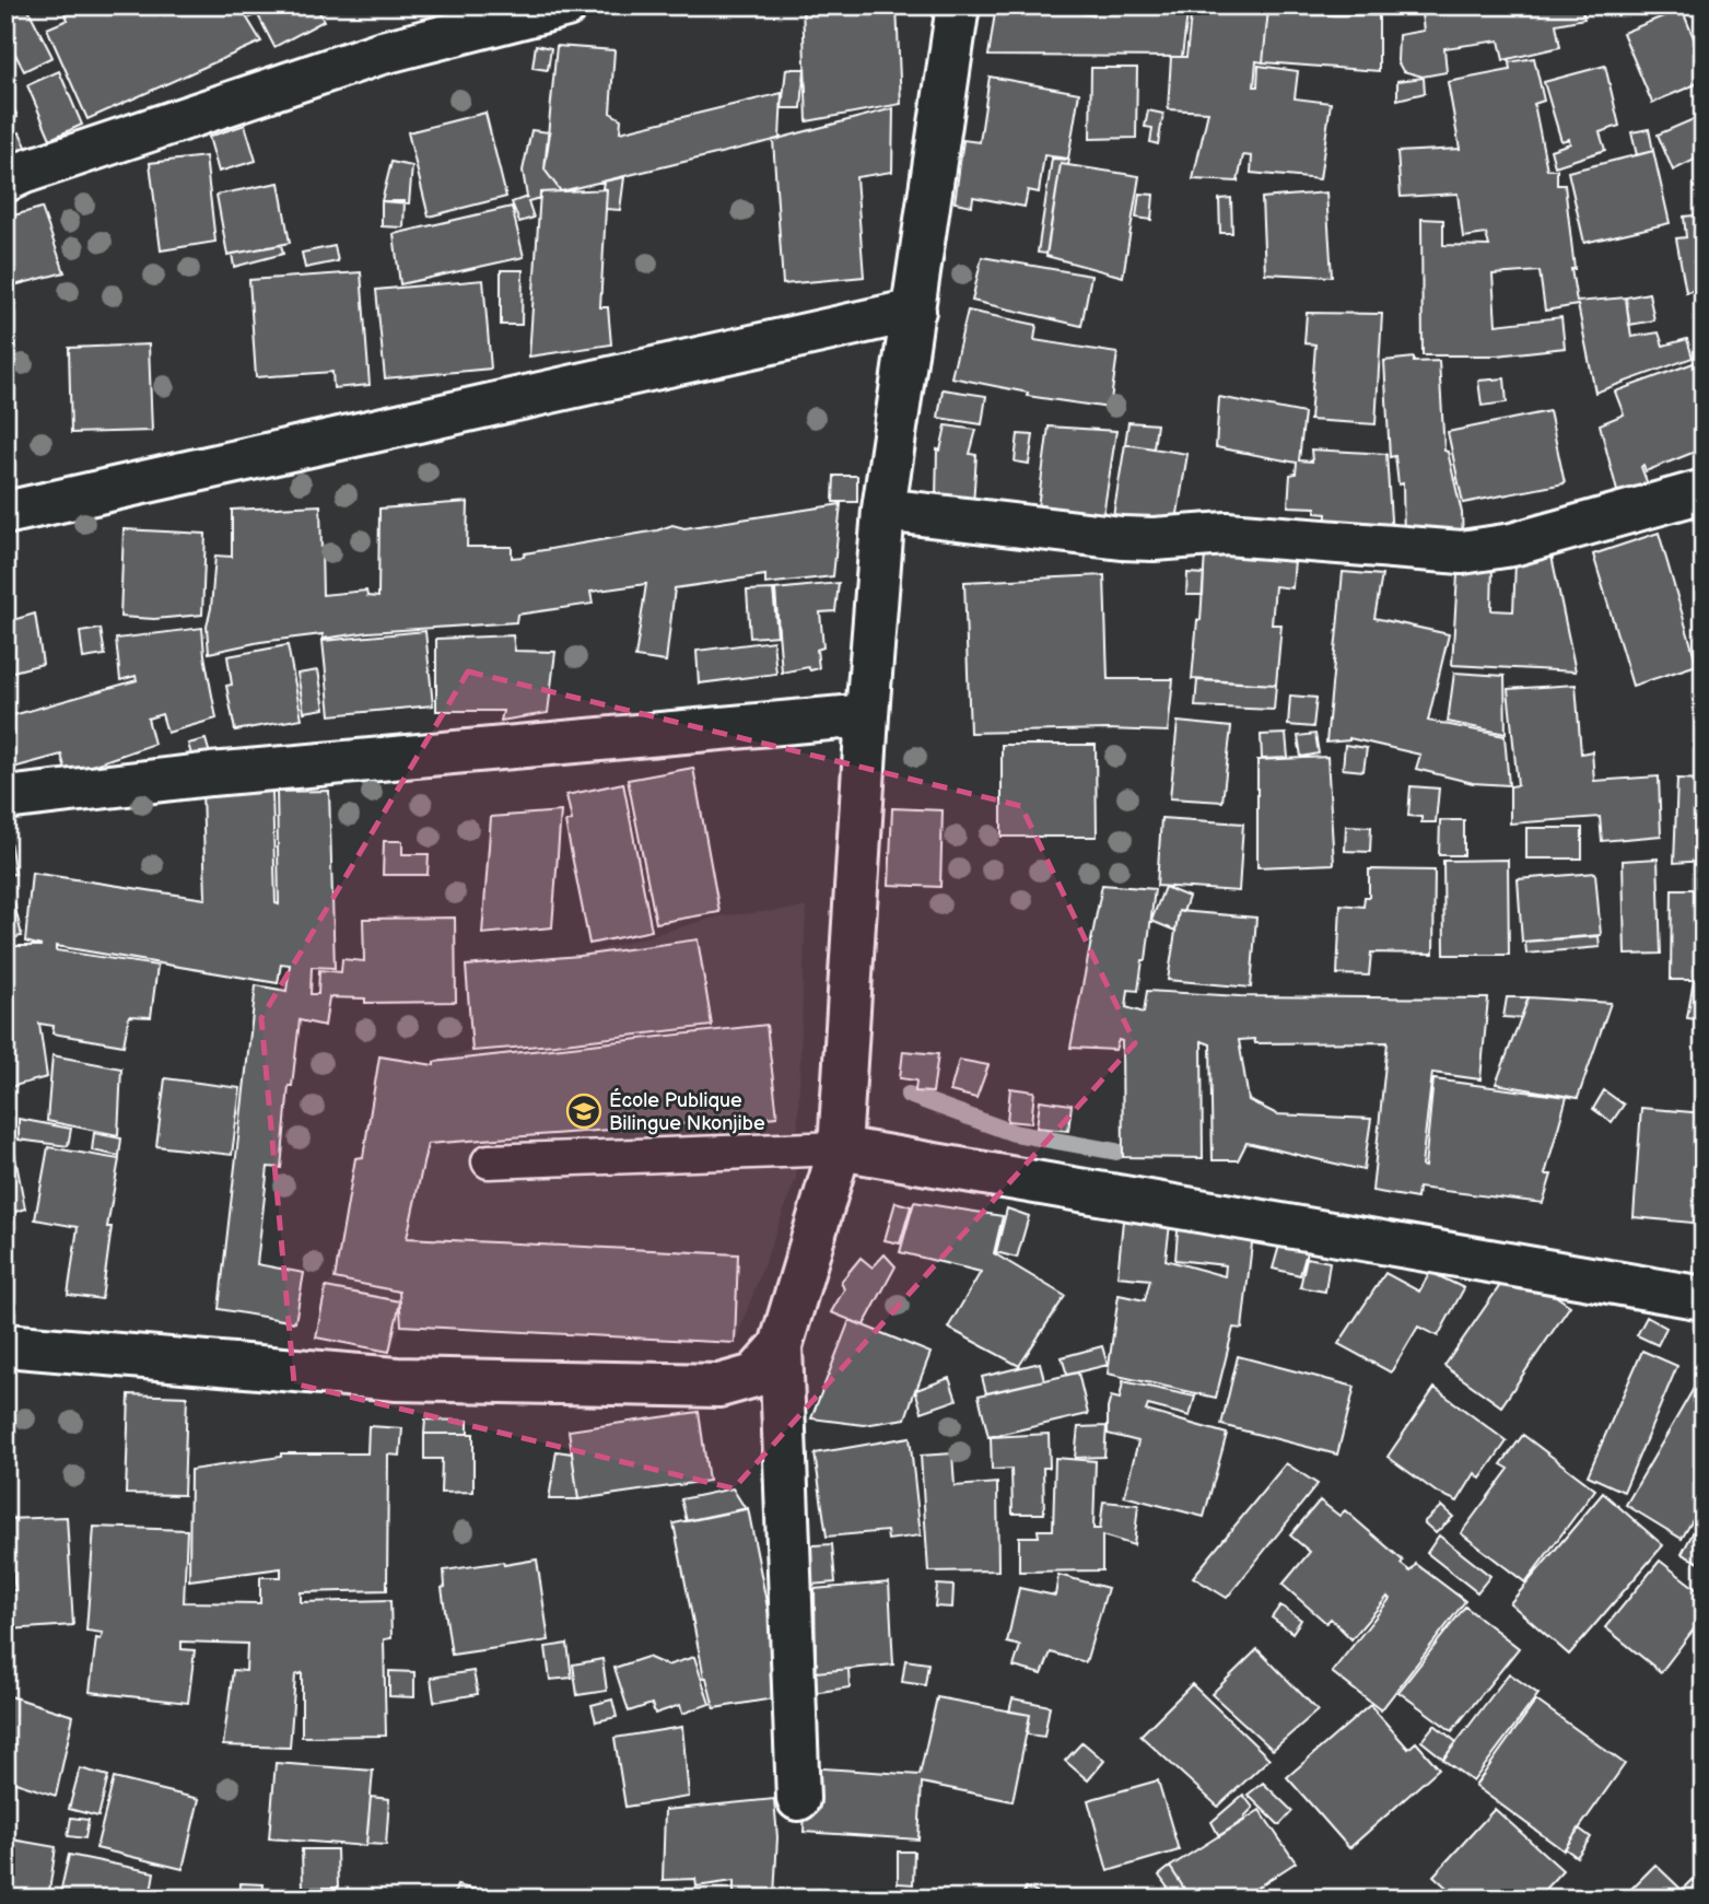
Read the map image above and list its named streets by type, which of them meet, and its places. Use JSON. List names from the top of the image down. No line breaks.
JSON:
{"places":{"school or university":["École Publique Bilingue Nkonjibe"]}}
